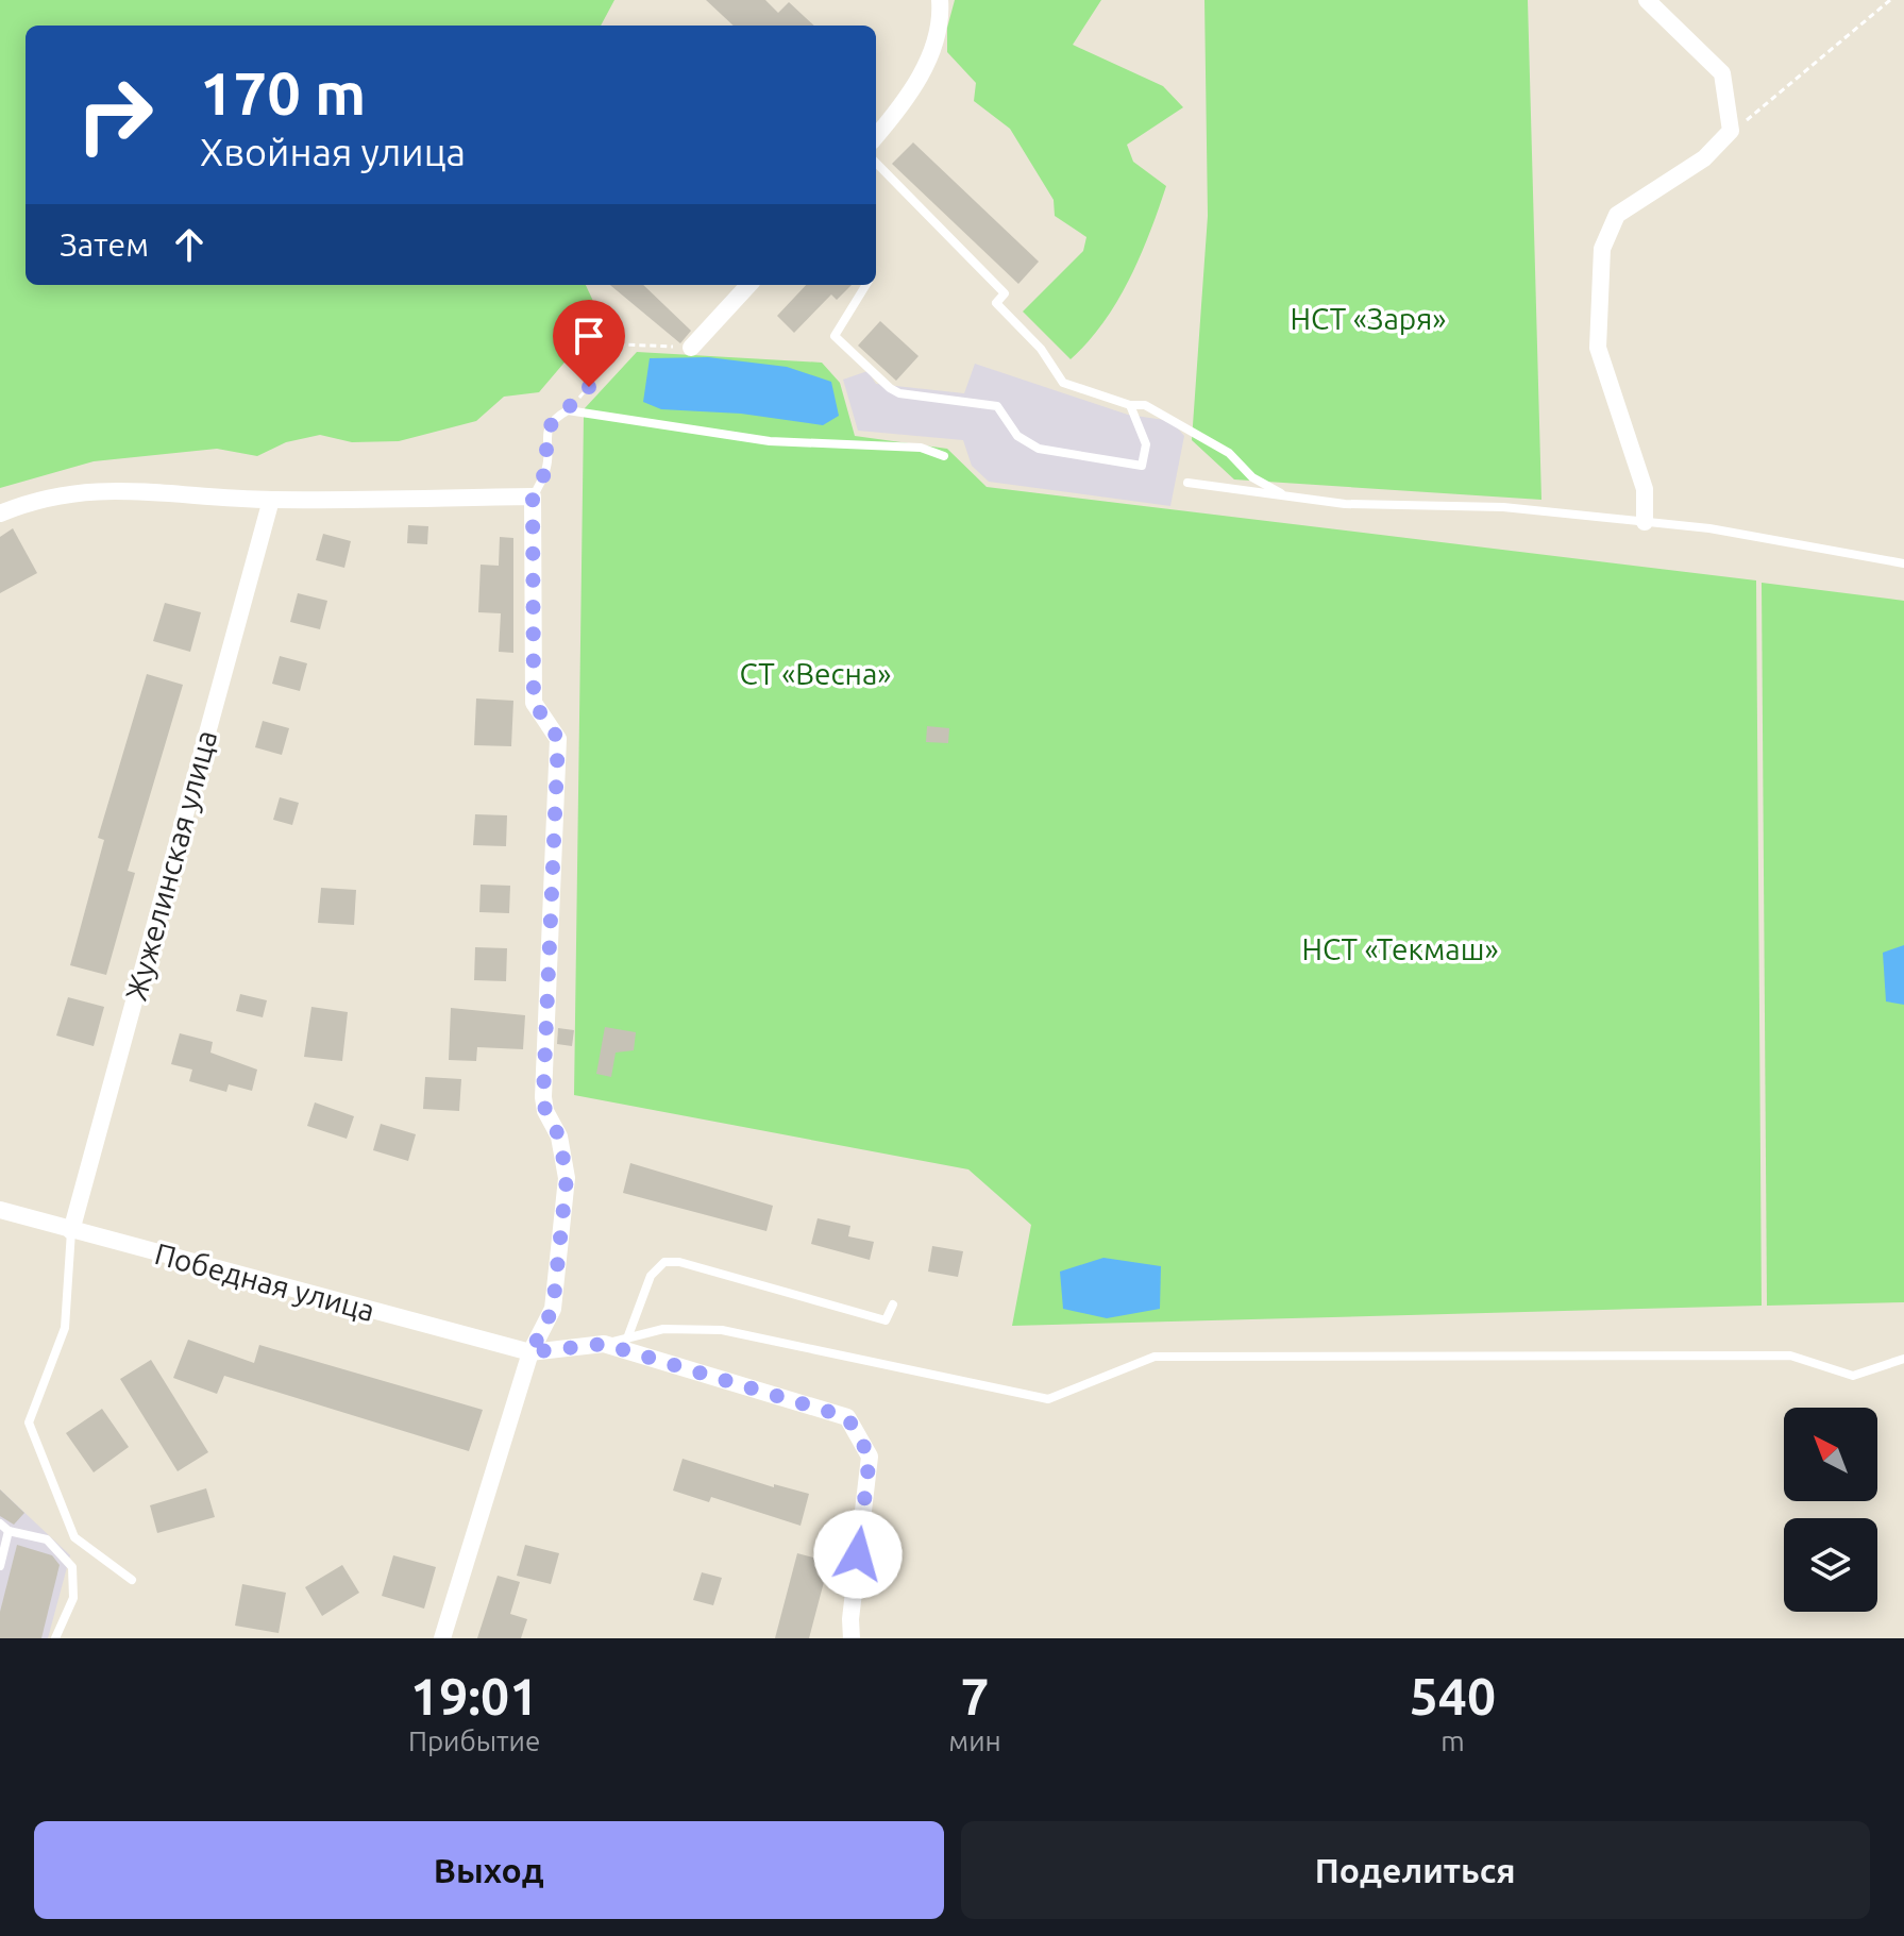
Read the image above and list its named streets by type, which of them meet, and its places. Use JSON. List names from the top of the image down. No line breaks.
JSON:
{"streets":{"street":["Жужелинская улица","Победная улица"]},"crossings":[["Жужелинская улица","Победная улица"]],"parks":["НСТ «Заря»","СТ «Весна»","НСТ «Текмаш»"],"north":"top left","page":{"turn":["170 m","Хвойная улица"],"then":"Затем","eta":["19:01","Прибытие","7","мин","540","m"],"buttons":["Выход","Поделиться"]}}
